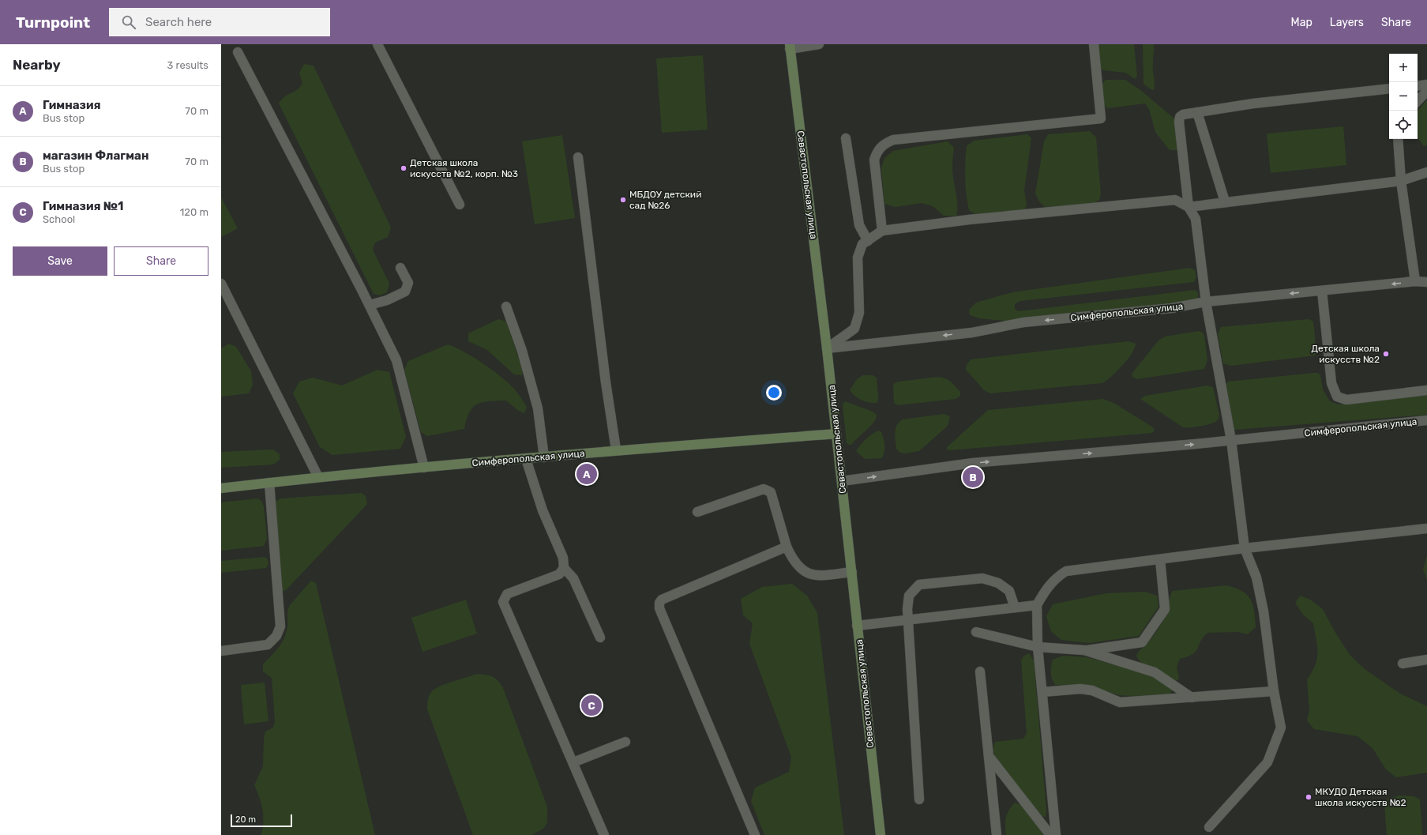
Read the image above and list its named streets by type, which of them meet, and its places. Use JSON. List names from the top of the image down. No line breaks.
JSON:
{"streets":{"main road":["Севастопольская улица","Симферопольская улица"]},"crossings":[["Севастопольская улица","Симферопольская улица"]],"places":["Детская школа искусств №2, корп. №3","МБДОУ детский сад №26","Детская школа искусств №2","МКУДО Детская школа искусств №2"],"scale_bar":"20 m","page":{"header":"Turnpoint","search":"Search here","nav":["Map","Layers","Share"],"heading":["Nearby","3 results"],"map_buttons":["+","−"],"list":[{"mark":"A","name":"Гимназия","note":"Bus stop","value":"70 m"},{"mark":"B","name":"магазин Флагман","note":"Bus stop","value":"70 m"},{"mark":"C","name":"Гимназия №1","note":"School","value":"120 m"}],"buttons":["Save","Share"],"pins":["A","B","C"],"scale":"20 m"}}
